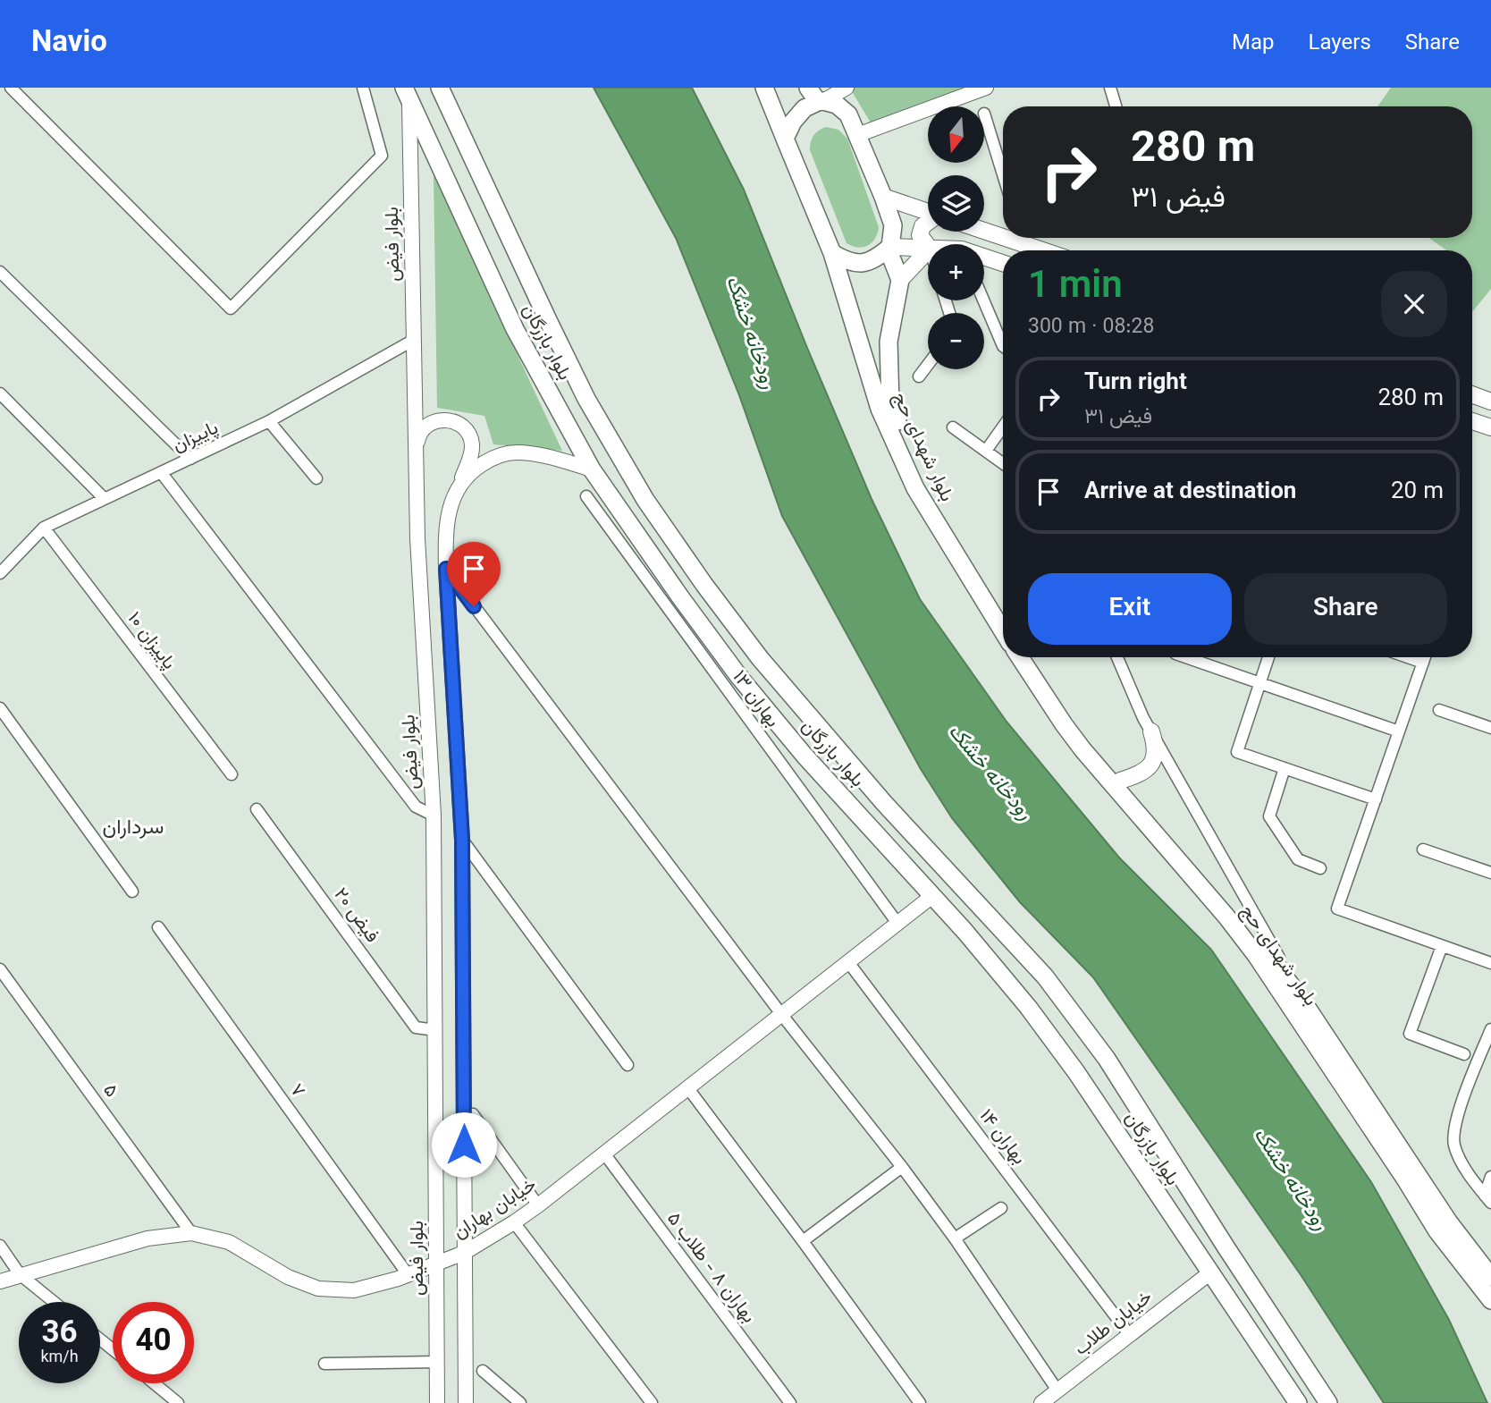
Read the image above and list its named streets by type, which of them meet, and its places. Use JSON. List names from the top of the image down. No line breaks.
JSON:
{"streets":{"main road":["بلوار بازرگان","بلوار شهدای حج"],"street":["بلوار فیض","پاییزان","پاییزان ۱۰","بهاران ۱۳","فیض ۲۰","۵","۷","بهاران ۱۴","خیابان بهاران","بهاران ۸ - طلاب ۵","خیابان طلاب"]},"crossings":[["بلوار فیض","بلوار بازرگان"],["بلوار فیض","پاییزان"],["بلوار فیض","فیض ۲۰"],["بلوار فیض","خیابان بهاران"],["بلوار بازرگان","خیابان بهاران"],["بلوار بازرگان","خیابان طلاب"],["پاییزان","پاییزان ۱۰"],["بهاران ۱۳","خیابان بهاران"],["۵","خیابان بهاران"],["۷","خیابان بهاران"],["بهاران ۱۴","خیابان بهاران"],["بهاران ۱۴","خیابان طلاب"],["خیابان بهاران","بهاران ۸ - طلاب ۵"]],"districts":["سرداران"],"water":["رودخانه خشک"],"north":"bottom","page":{"header":"Navio","nav":["Map","Layers","Share"],"map_buttons":["+","−"],"turn":["280 m","فیض ۳۱"],"heading":["1 min","300 m · 08:28"],"list":[{"name":"Turn right","note":"فیض ۳۱","value":"280 m"},{"name":"Arrive at destination","value":"20 m"}],"buttons":["Exit","Share"],"speed":"36 km/h","limit":"40"}}
